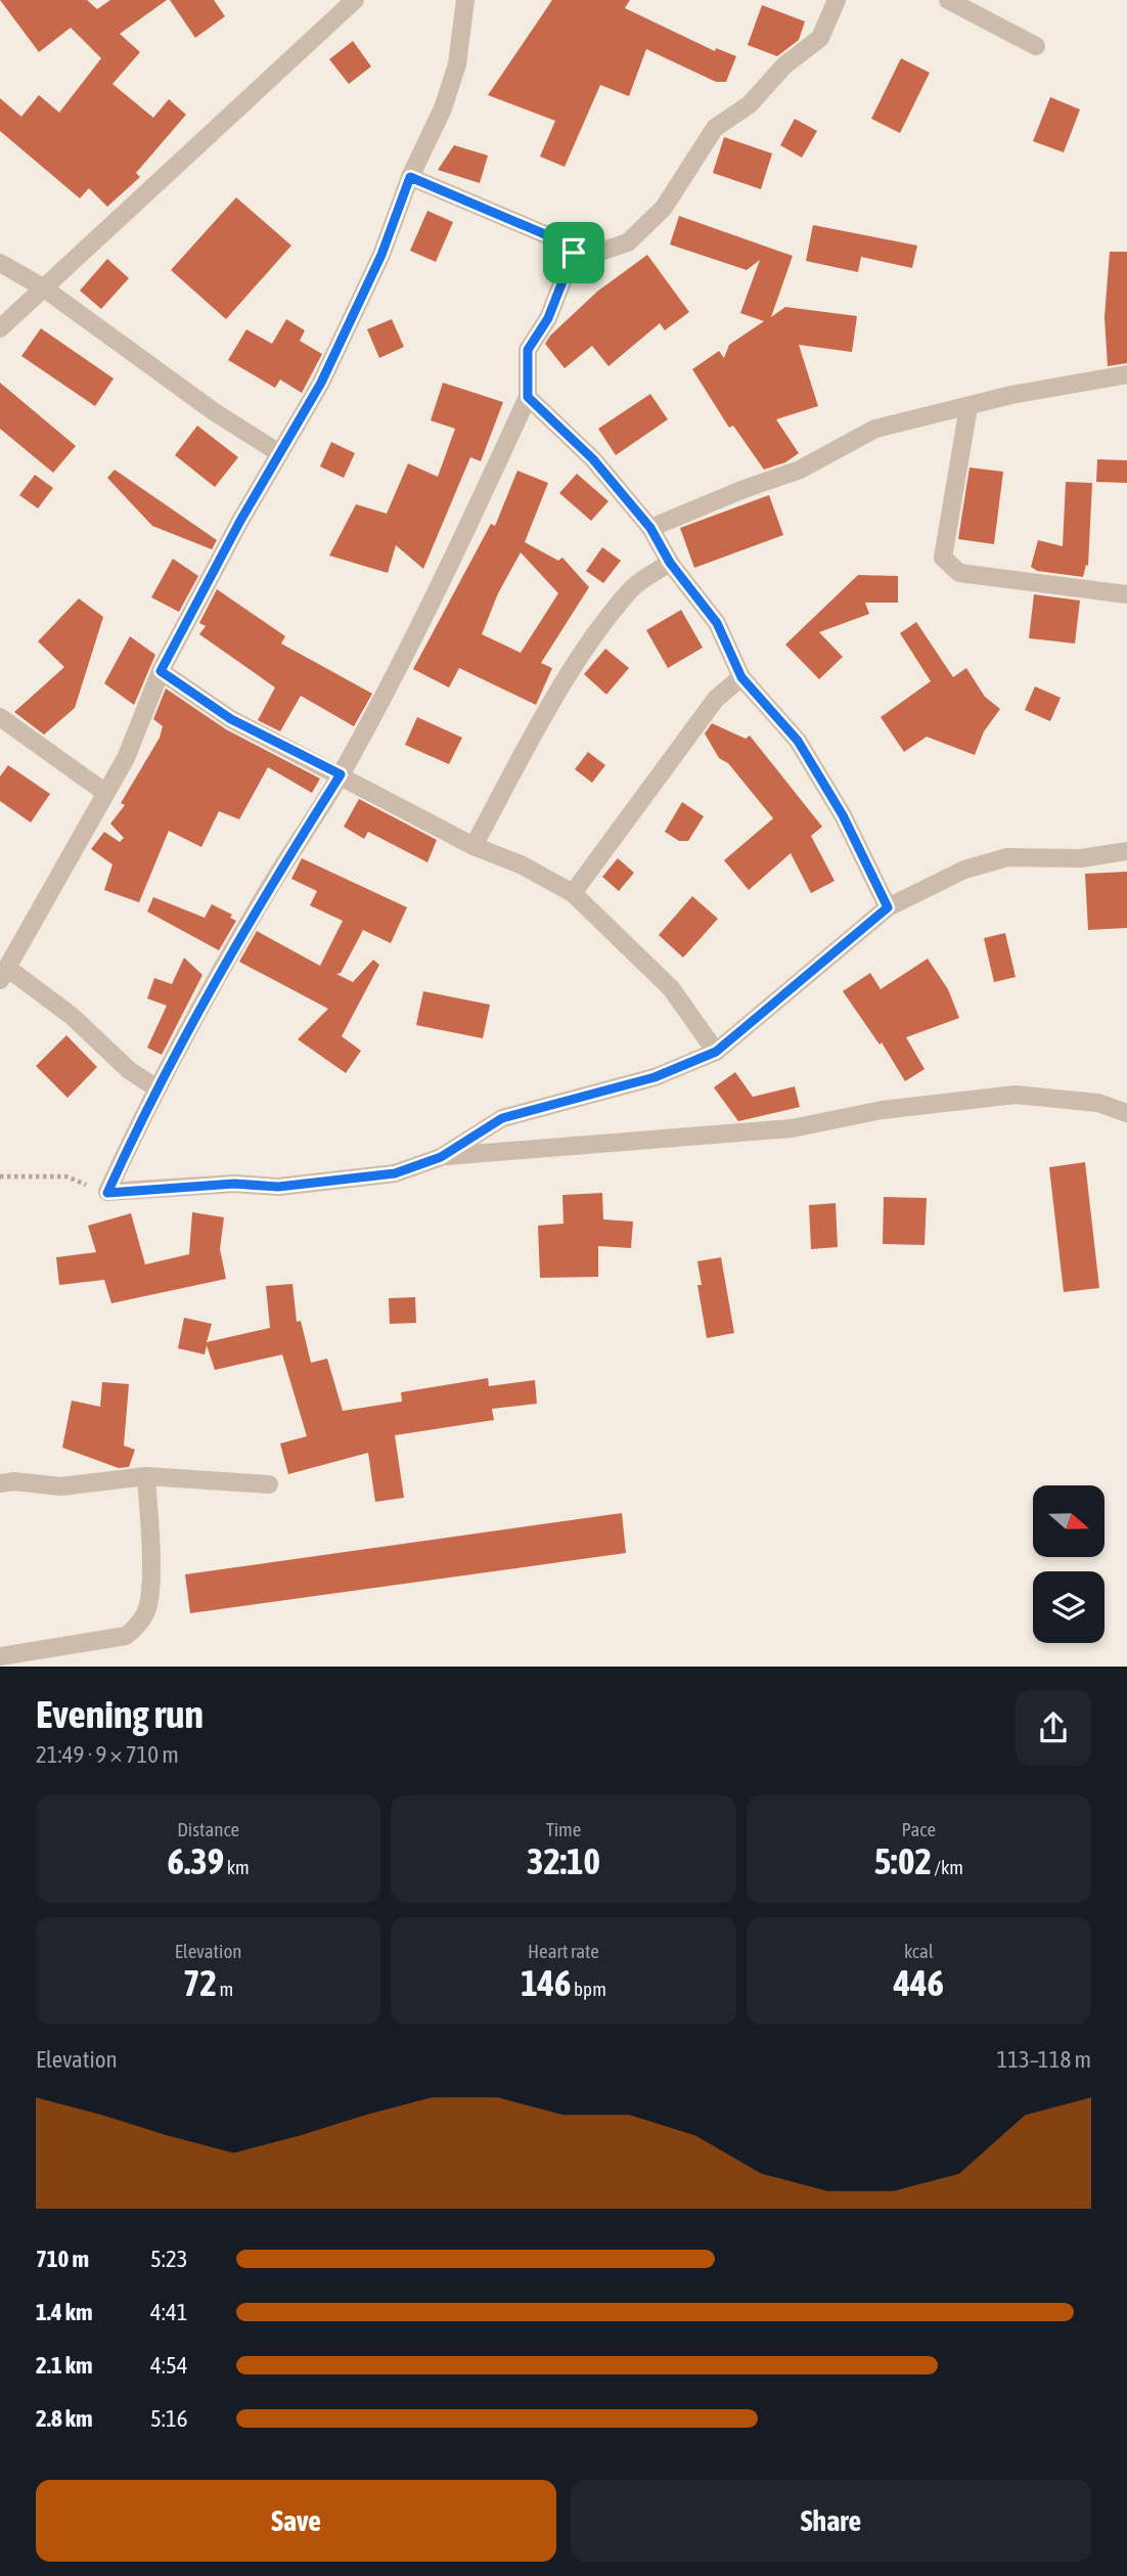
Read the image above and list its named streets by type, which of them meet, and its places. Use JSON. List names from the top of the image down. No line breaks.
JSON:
{"north":"right","page":{"heading":["Evening run","21:49 · 9 × 710 m"],"stats":[["Distance","6.39 km"],["Time","32:10"],["Pace","5:02 /km"],["Elevation","72 m"],["Heart rate","146 bpm"],["kcal","446"]],"chart":["Elevation","113–118 m"],"list":[{"name":"710 m","note":"5:23"},{"name":"1.4 km","note":"4:41"},{"name":"2.1 km","note":"4:54"},{"name":"2.8 km","note":"5:16"}],"buttons":["Save","Share"]}}
